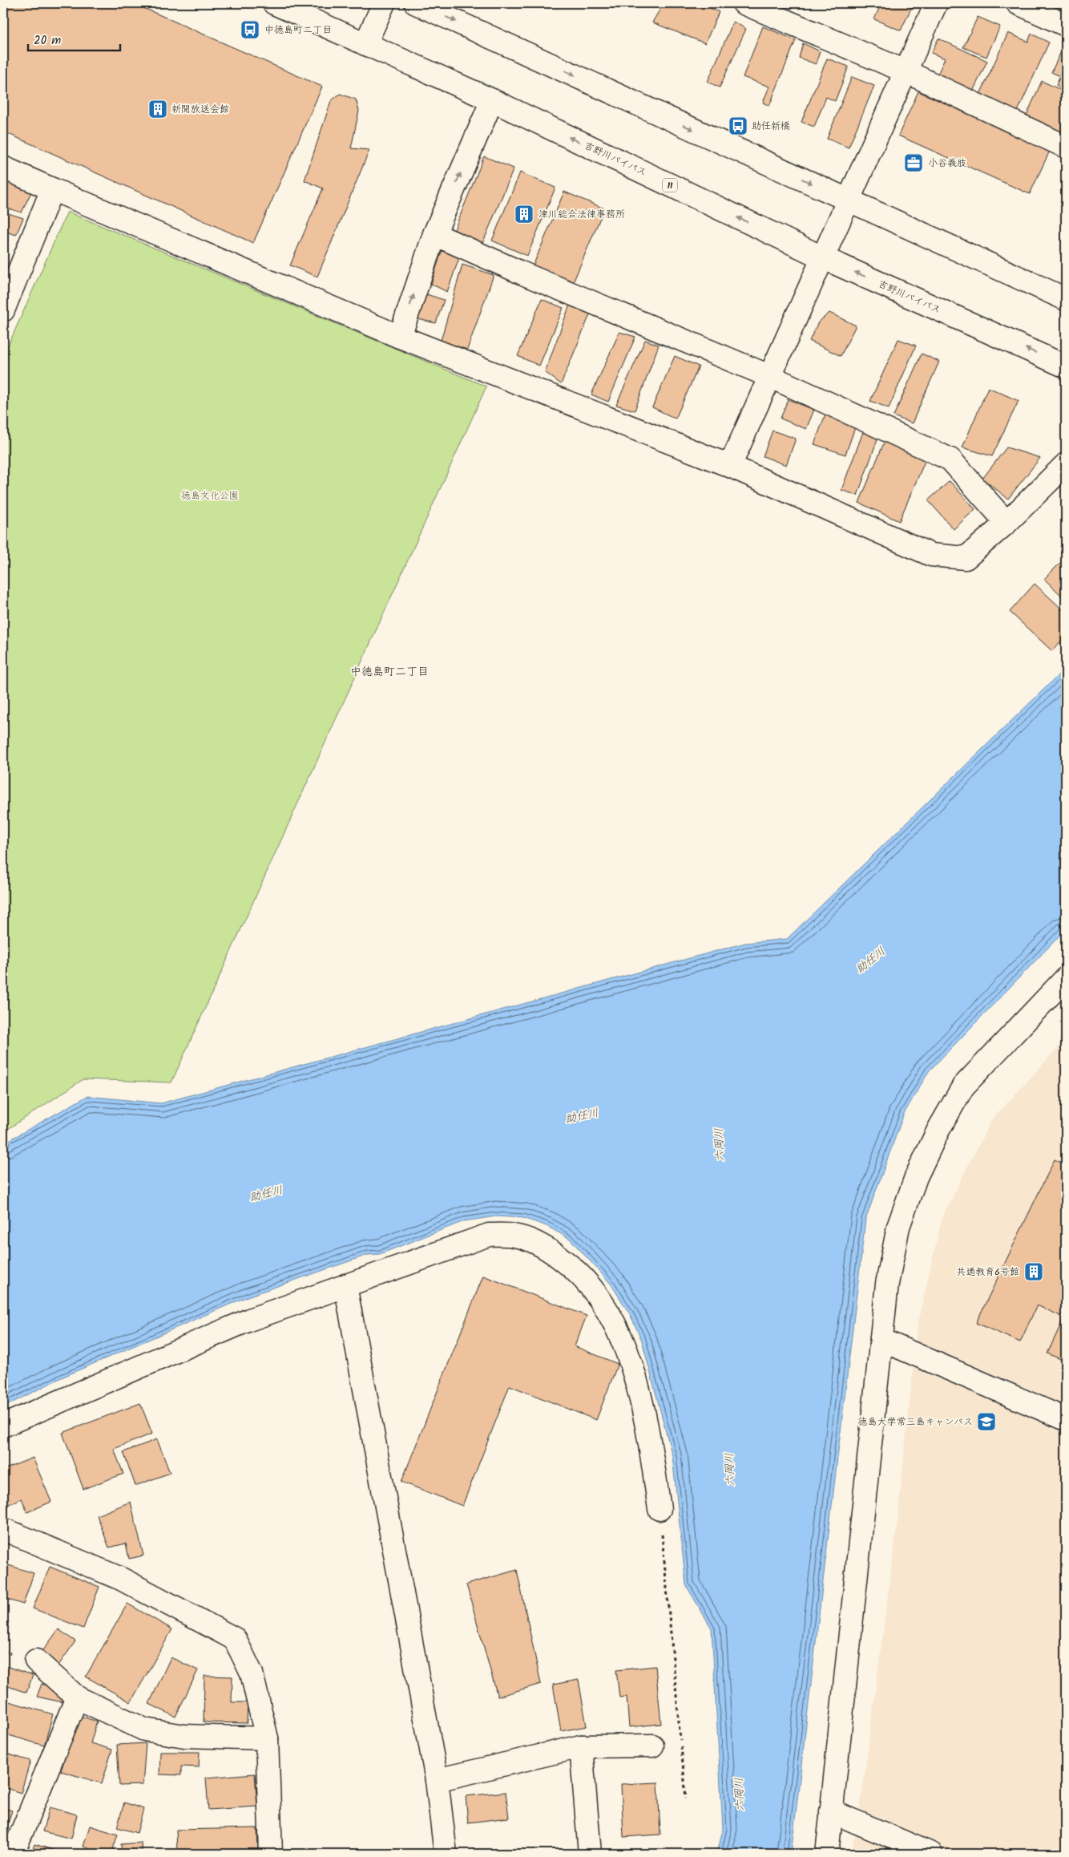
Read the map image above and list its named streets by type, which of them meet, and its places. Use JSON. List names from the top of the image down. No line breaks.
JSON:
{"streets":{"main road":["吉野川バイパス","11"]},"districts":["中徳島町二丁目"],"water":["助任川","六岡川"],"parks":["徳島文化公園"],"places":{"bus stop":["中徳島町二丁目","助任新橋"],"building":["新聞放送会館","津川総合法律事務所","共通教育6号館"],"office":["小谷義肢"],"school or university":["徳島大学常三島キャンパス"]},"scale_bar":"20 m"}
